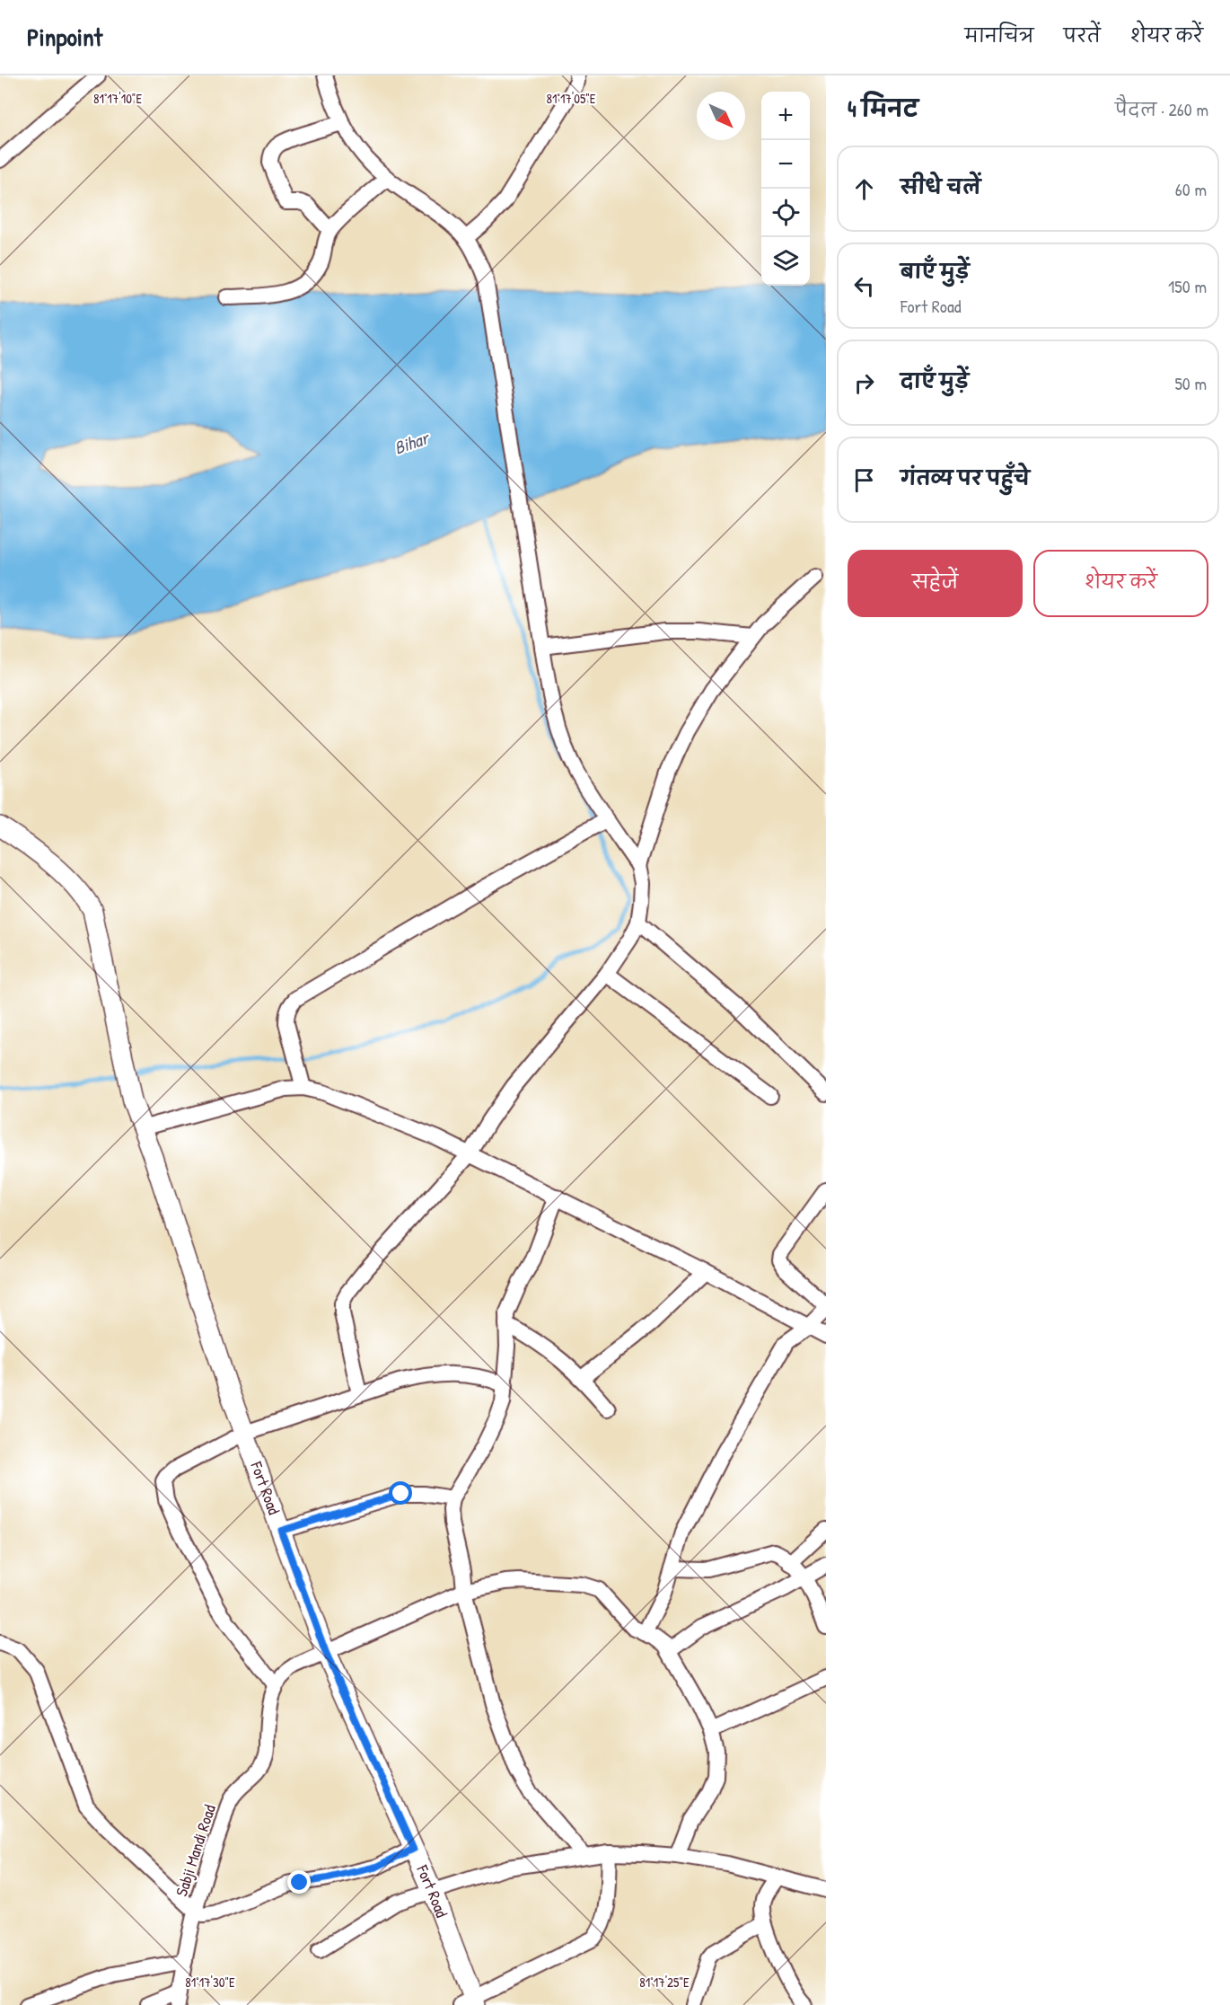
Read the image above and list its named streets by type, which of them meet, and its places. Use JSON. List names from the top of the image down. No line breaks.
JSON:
{"streets":{"main road":["Fort Road"],"street":["Sabji Mandi Road"]},"water":["Bihar"],"north":"bottom right","page":{"header":"Pinpoint","nav":["मानचित्र","परतें","शेयर करें"],"heading":["4 मिनट","पैदल · 260 m"],"map_buttons":["+","−"],"list":[["सीधे चलें","60 m"],["बाएँ मुड़ें","Fort Road","150 m"],["दाएँ मुड़ें","50 m"],"गंतव्य पर पहुँचे"],"buttons":["सहेजें","शेयर करें"]},"coordinates":["81°17'10\"E","81°17'05\"E","81°17'30\"E","81°17'25\"E"]}
